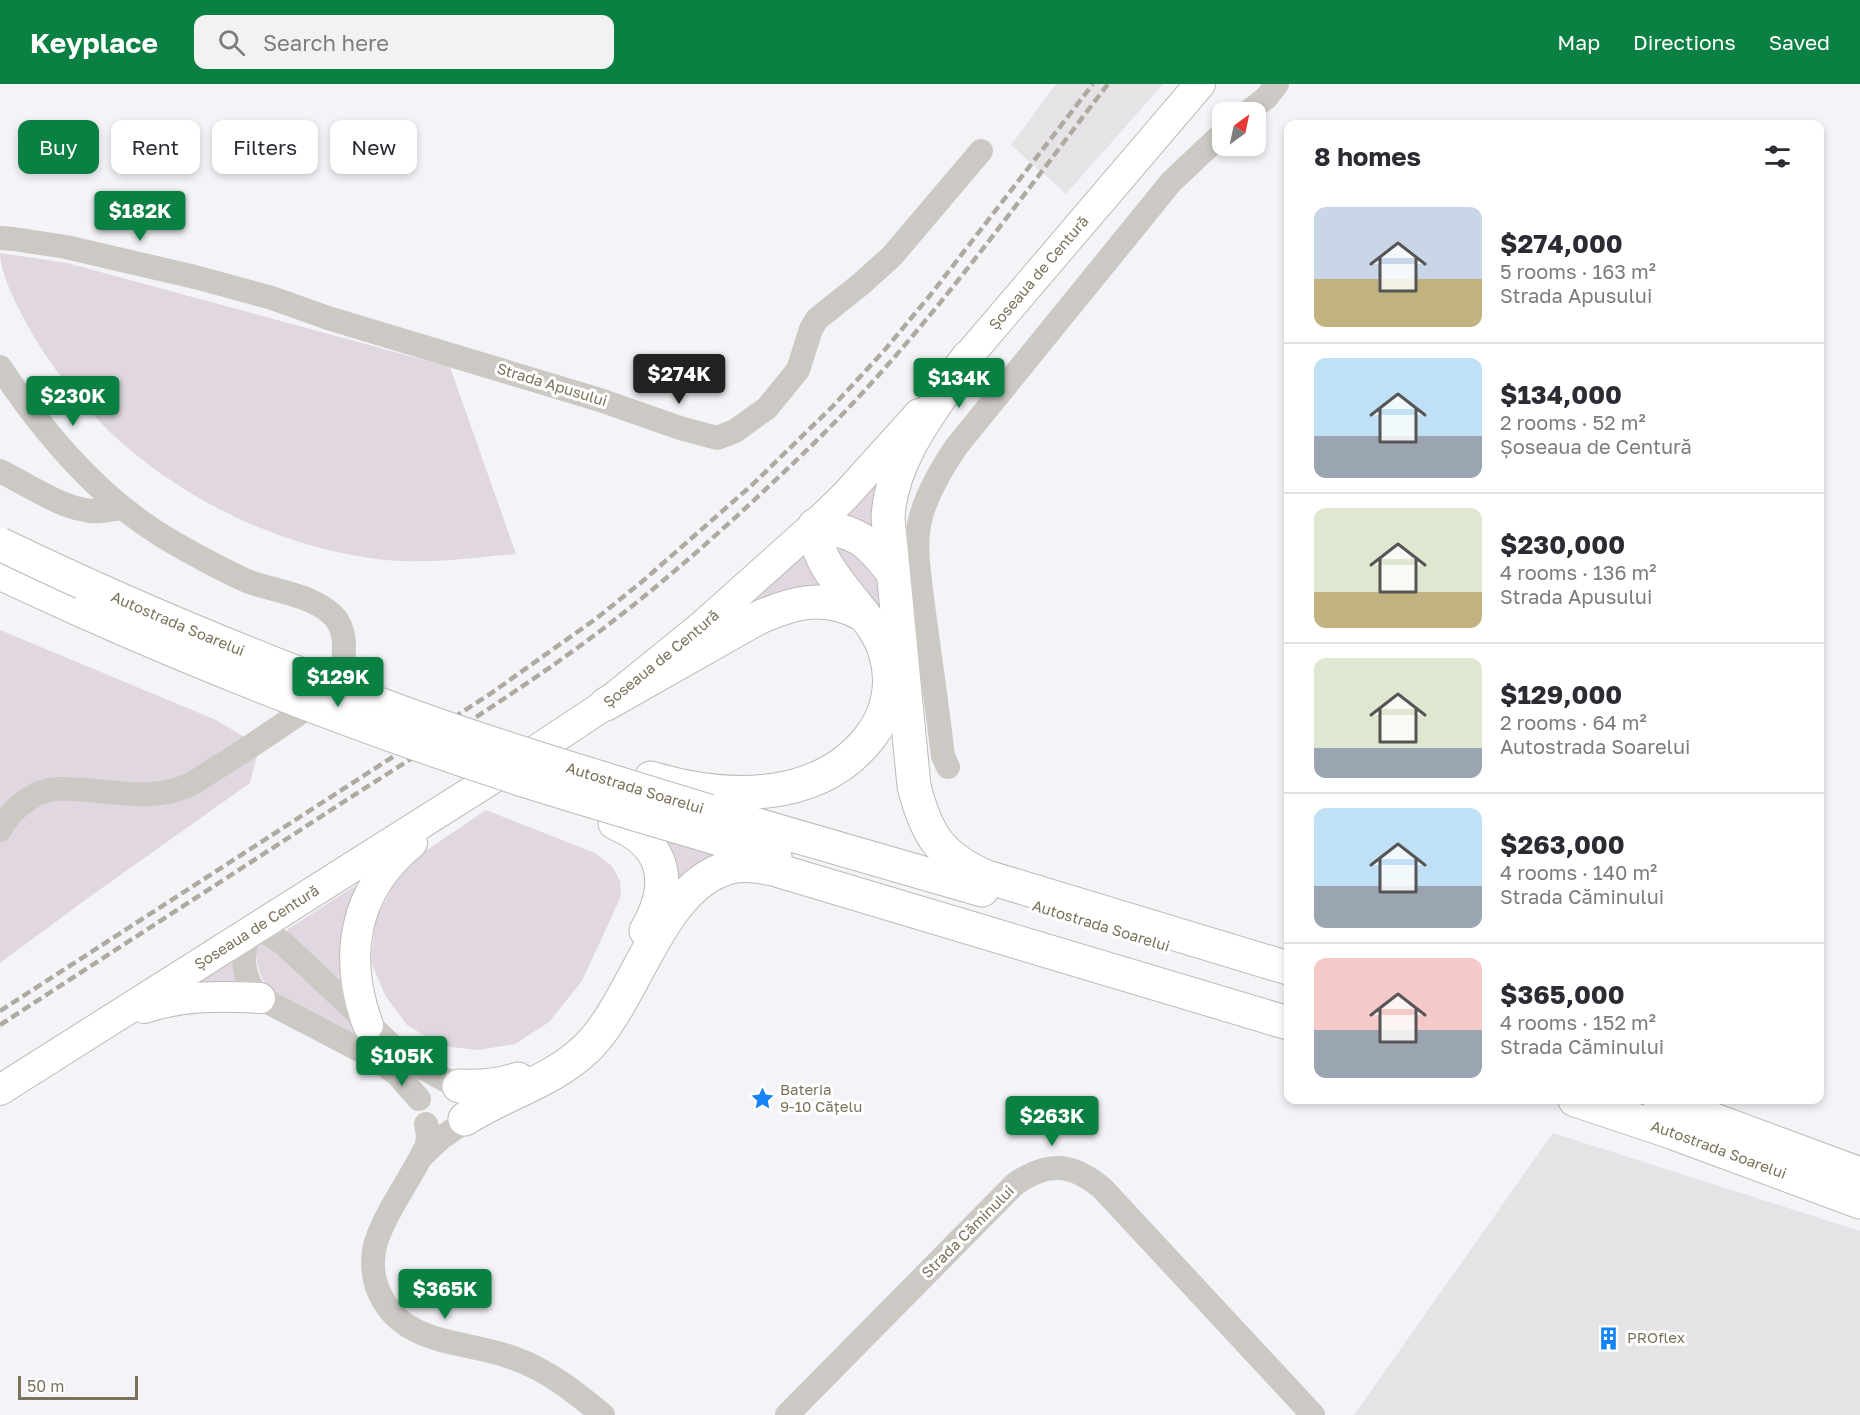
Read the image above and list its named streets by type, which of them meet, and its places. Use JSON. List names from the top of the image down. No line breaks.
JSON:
{"streets":{"highway":["Autostrada Soarelui"],"main road":["Șoseaua de Centură"],"street":["Strada Apusului","Strada Căminului"]},"places":{"place":["Bateria 9-10 Cățelu"],"building":["PROflex"]},"scale_bar":"50 m","north":"top right","page":{"header":"Keyplace","search":"Search here","nav":["Map","Directions","Saved"],"chip":["Buy","Rent","Filters","New"],"heading":"8 homes","price":["$182K","$274K","$134K","$230K","$129K","$105K","$263K","$365K"],"list":[{"name":"$274,000","note":"5 rooms · 163 m² · Strada Apusului"},{"name":"$134,000","note":"2 rooms · 52 m² · Șoseaua de Centură"},{"name":"$230,000","note":"4 rooms · 136 m² · Strada Apusului"},{"name":"$129,000","note":"2 rooms · 64 m² · Autostrada Soarelui"},{"name":"$263,000","note":"4 rooms · 140 m² · Strada Căminului"},{"name":"$365,000","note":"4 rooms · 152 m² · Strada Căminului"}],"scale":"50 m"}}
